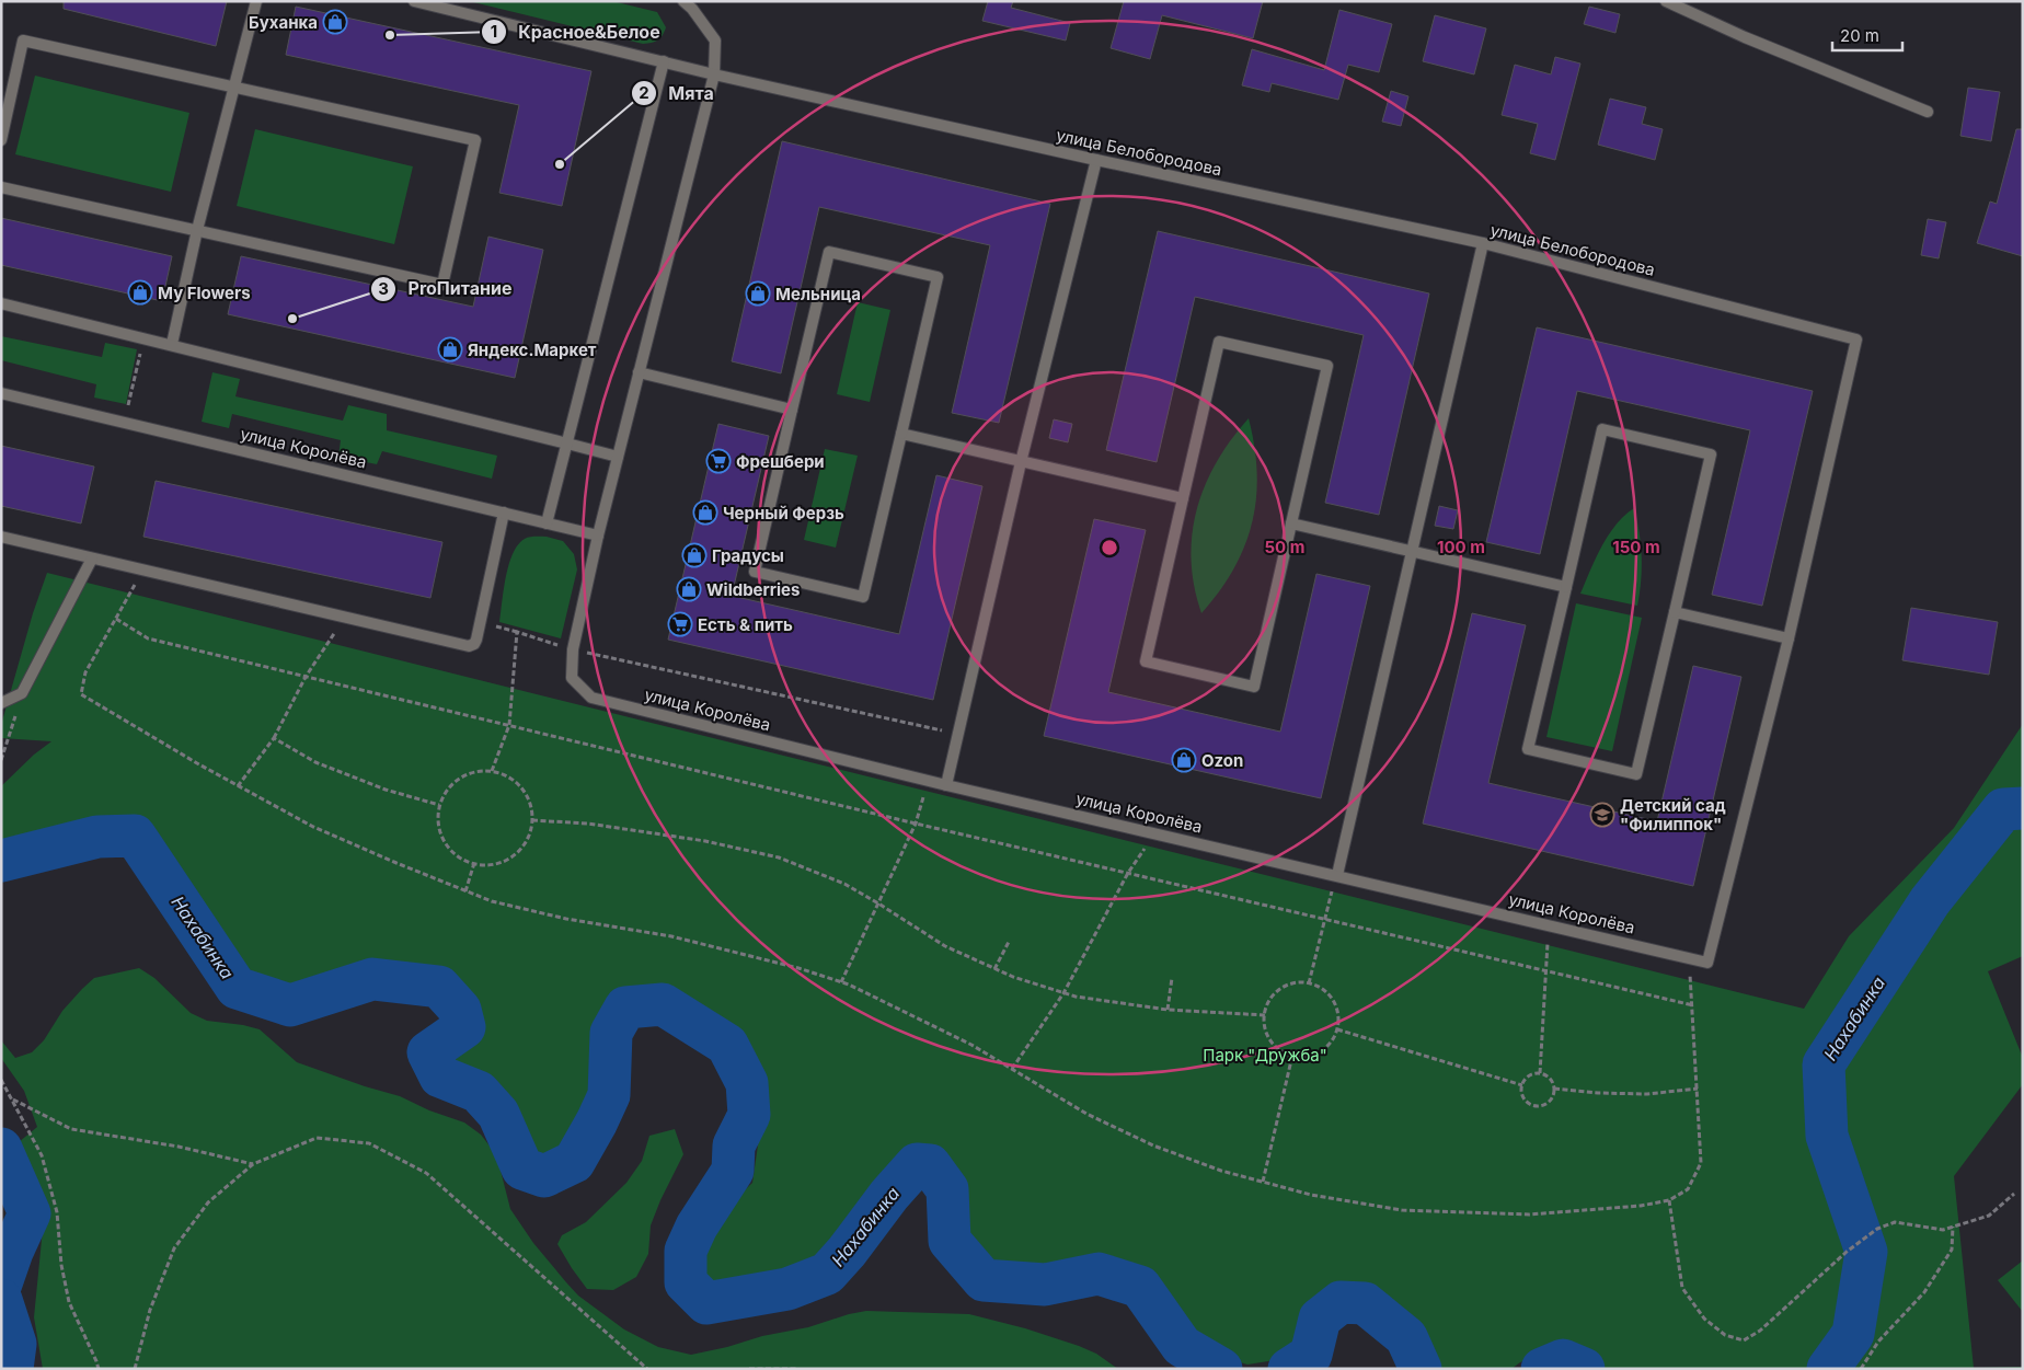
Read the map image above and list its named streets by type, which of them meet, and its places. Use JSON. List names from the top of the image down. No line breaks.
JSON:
{"streets":{"street":["улица Белобородова","улица Королёва"]},"crossings":[["улица Белобородова","улица Королёва"]],"water":["Нахабинка"],"parks":["Парк \"Дружба\""],"places":{"shop":["Буханка","My Flowers","Мельница","Яндекс.Маркет","Черный Ферзь","Градусы","Wildberries","Ozon"],"other":["Красное&Белое","Мята","ProПитание"],"supermarket":["Фрешбери","Есть & пить"],"school or university":["Детский сад \"Филиппок\""]},"scale_bar":"20 m","rings":["50 m","100 m","150 m"]}
